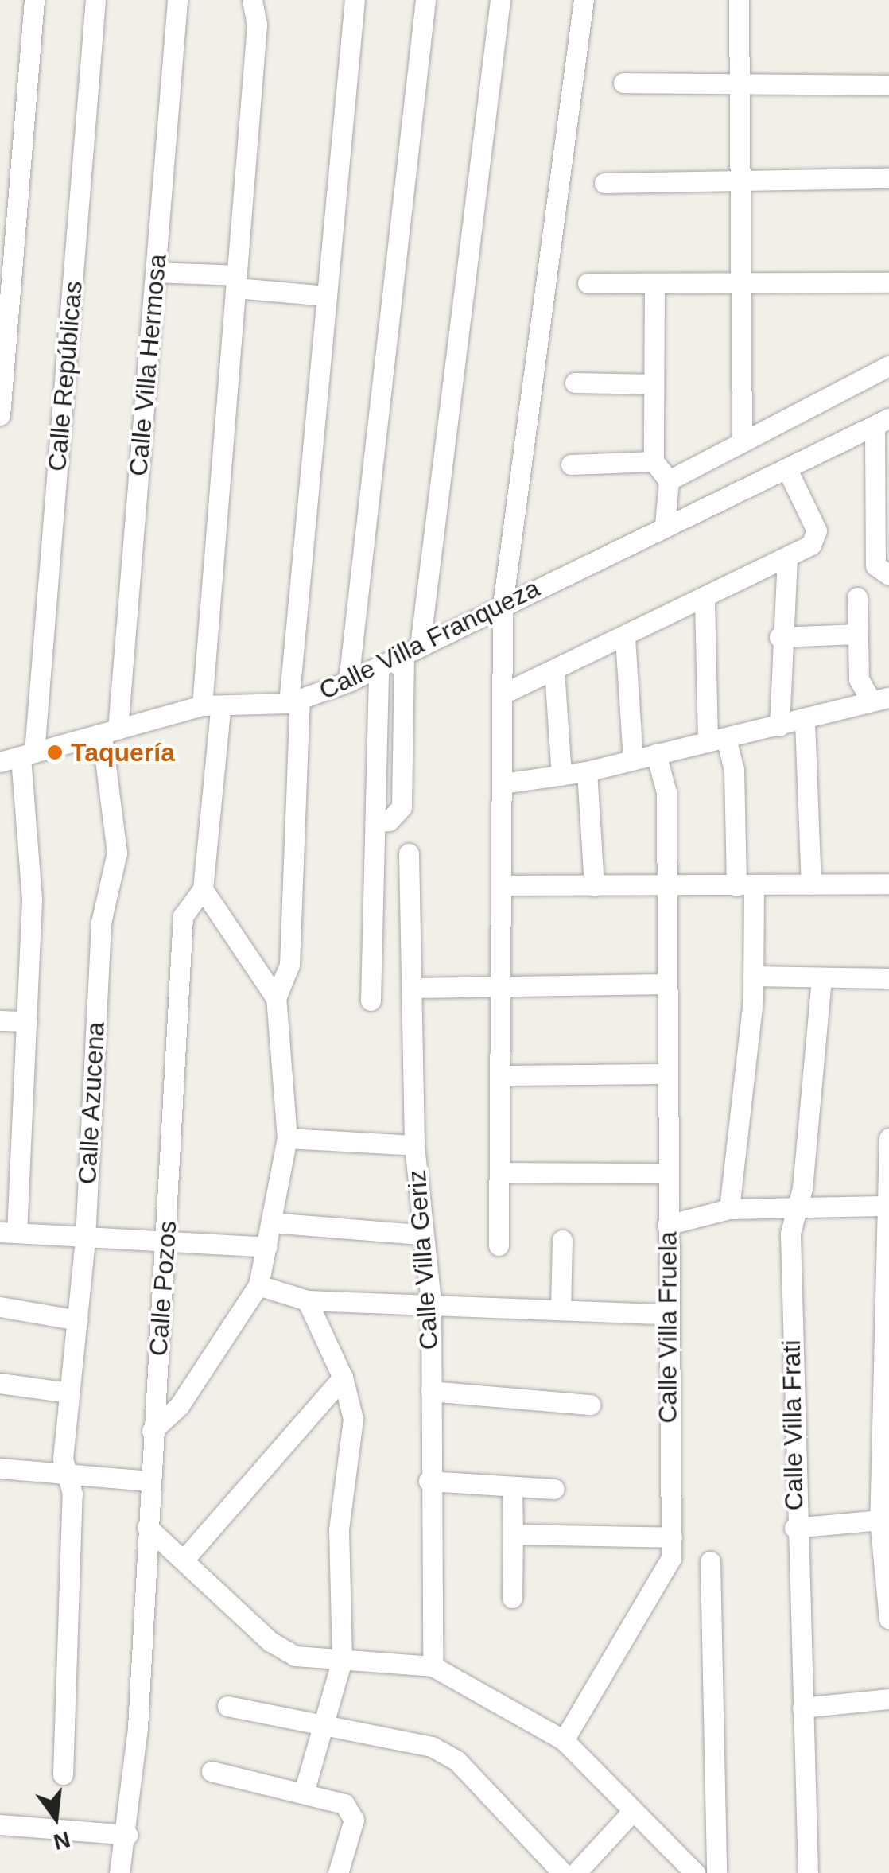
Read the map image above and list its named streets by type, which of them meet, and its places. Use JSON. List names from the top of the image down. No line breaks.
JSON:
{"streets":{"street":["Calle Villa Hermosa","Calle Repúblicas","Calle Villa Franqueza","Calle Azucena","Calle Villa Geriz","Calle Pozos","Calle Villa Fruela","Calle Villa Frati"]},"crossings":[["Calle Villa Hermosa","Calle Villa Franqueza"],["Calle Villa Hermosa","Calle Azucena"],["Calle Repúblicas","Calle Villa Franqueza"],["Calle Villa Franqueza","Calle Azucena"],["Calle Villa Franqueza","Calle Pozos"]],"places":["Taquería"],"north":"bottom"}
